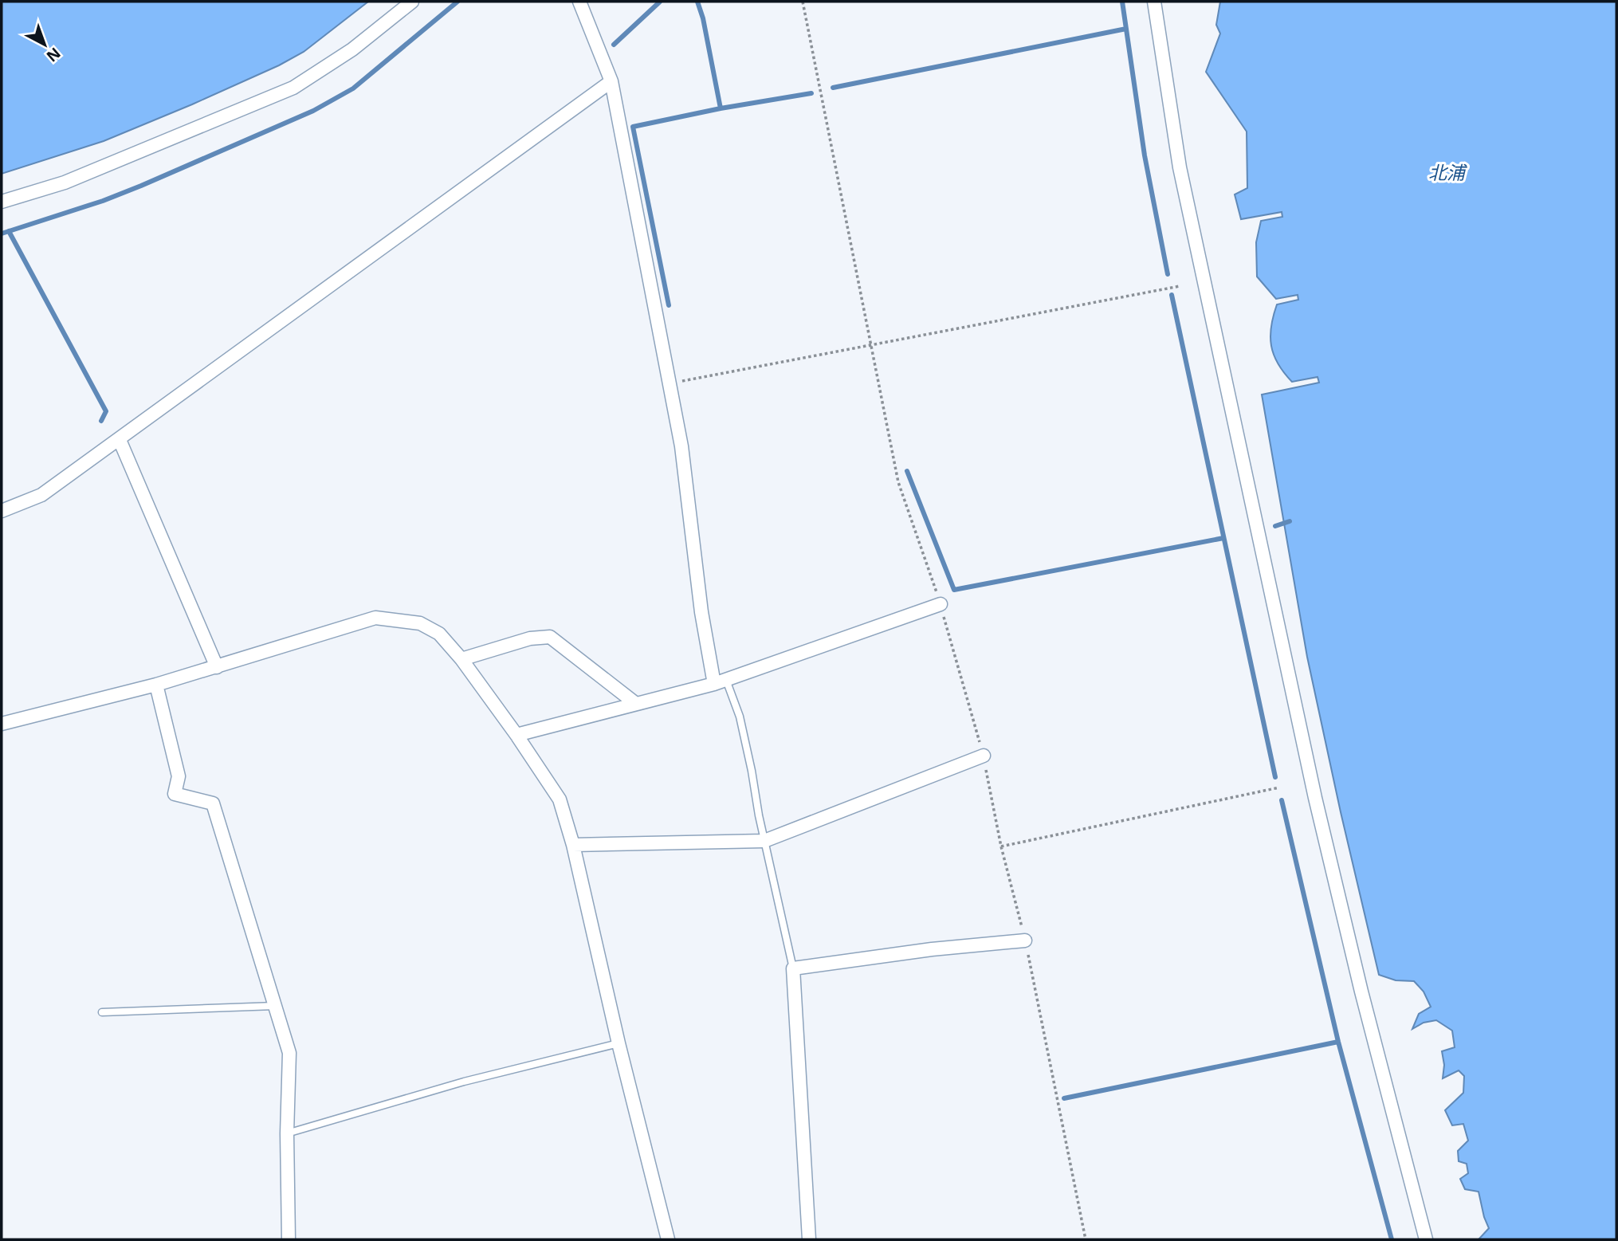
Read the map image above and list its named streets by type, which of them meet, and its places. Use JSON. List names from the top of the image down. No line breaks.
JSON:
{"water":["北浦"],"north":"bottom right"}
